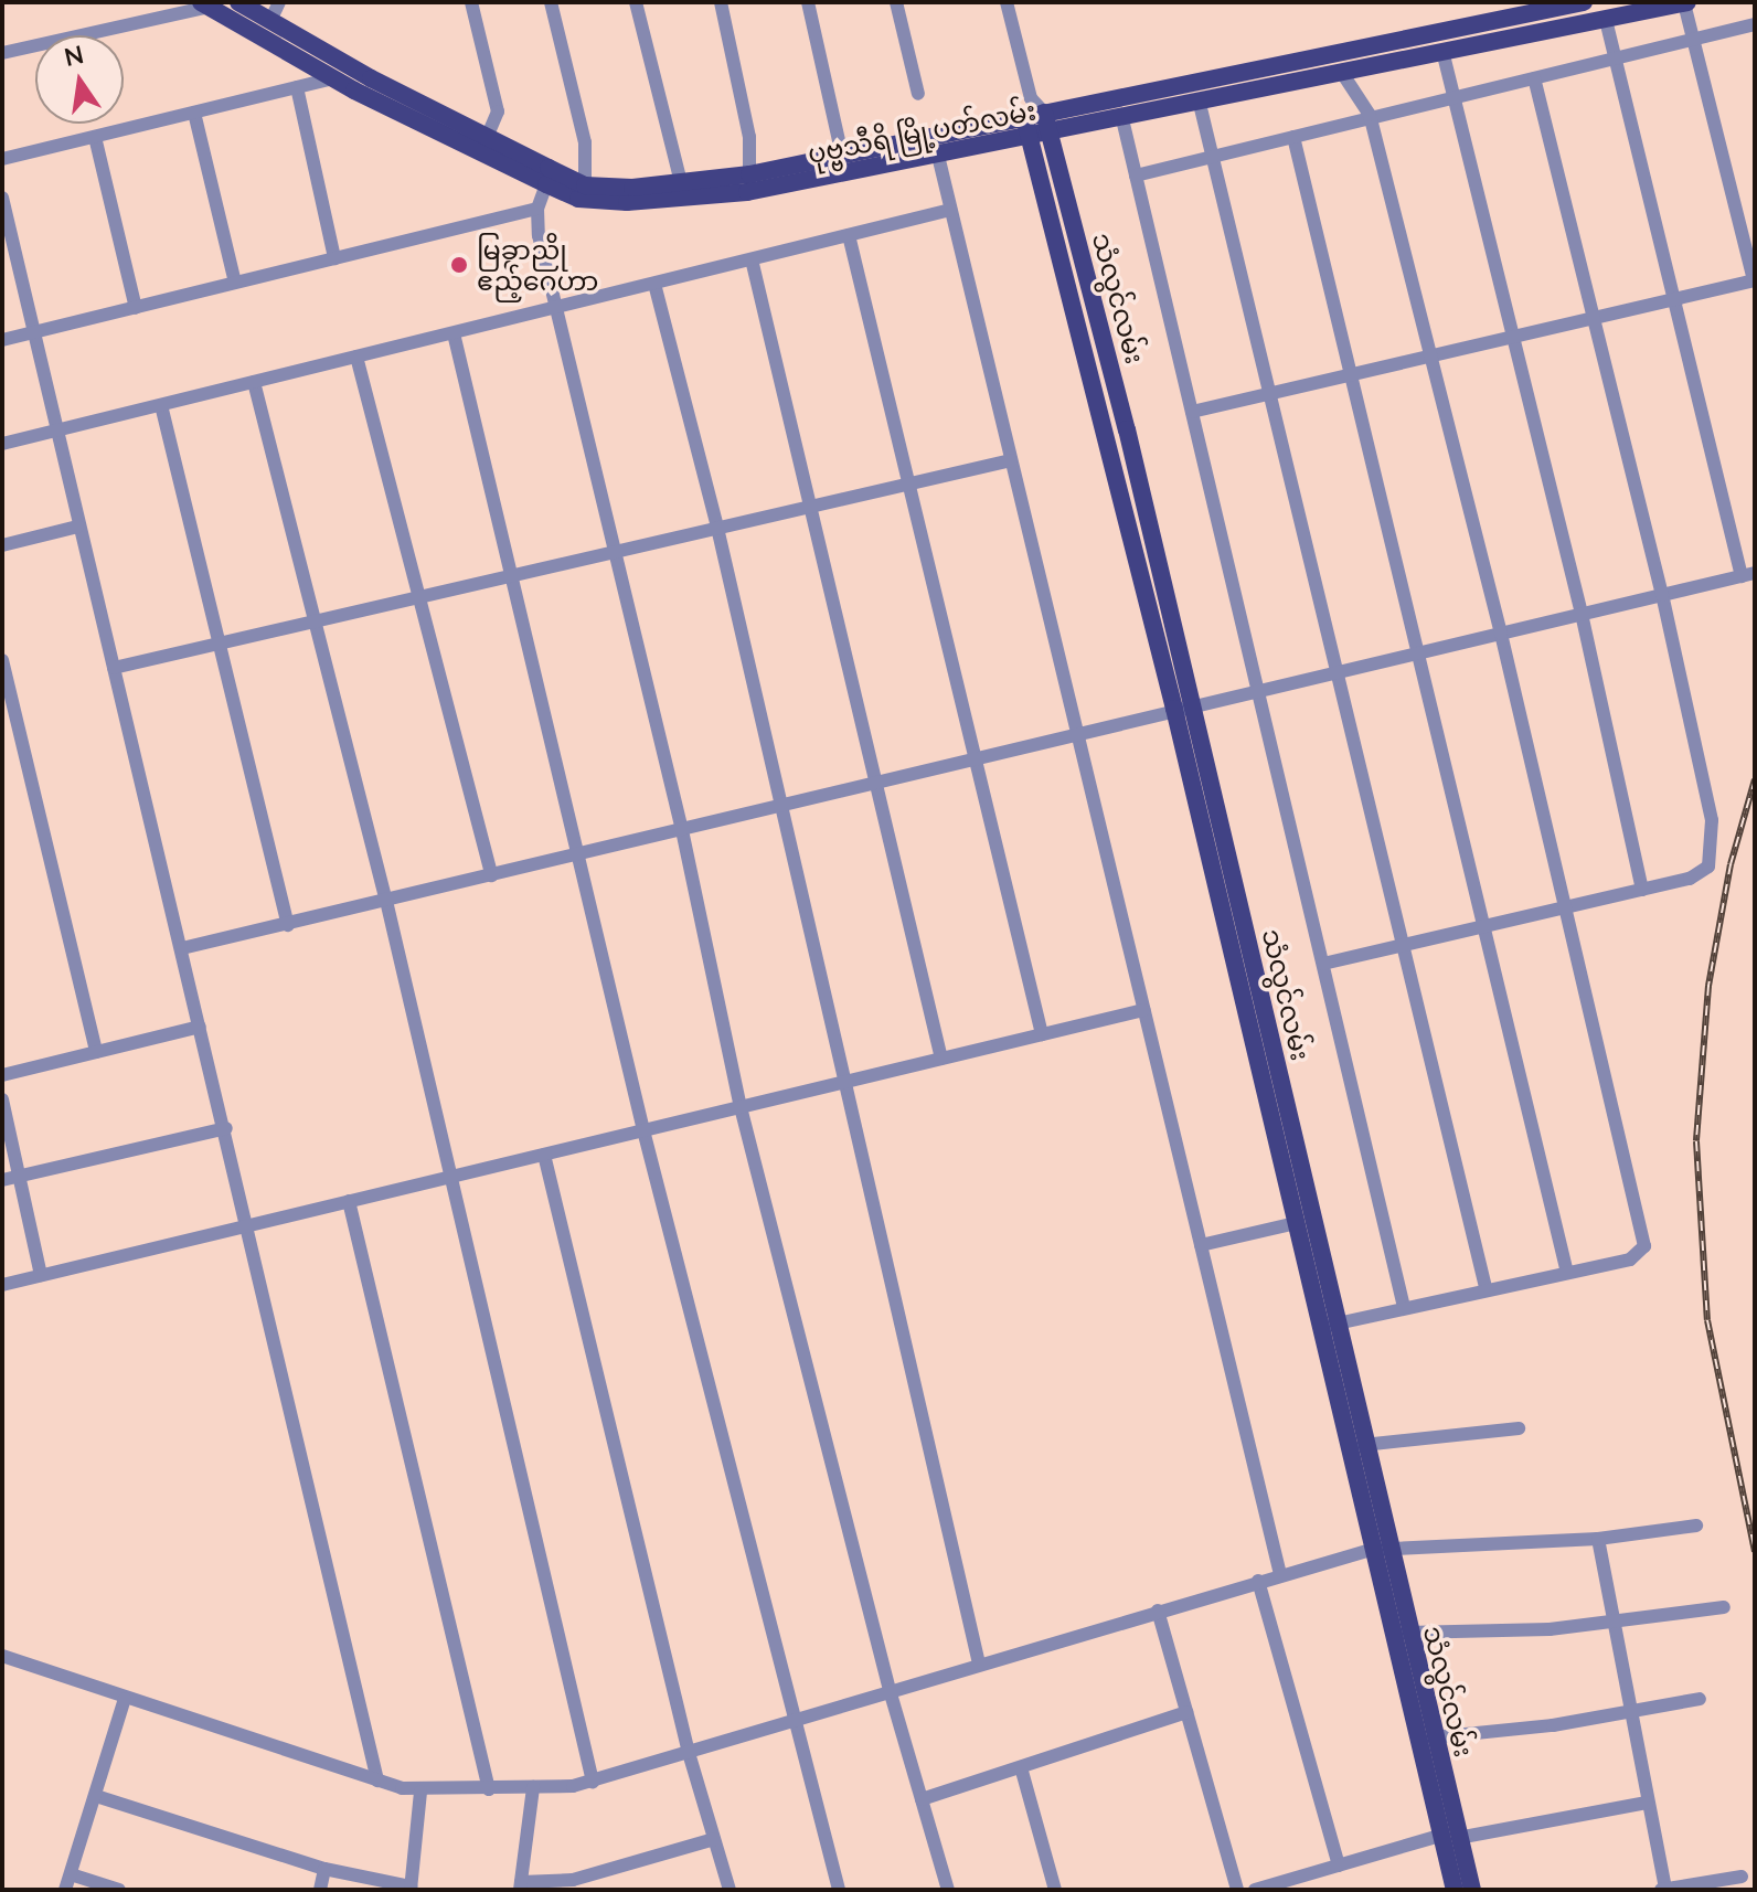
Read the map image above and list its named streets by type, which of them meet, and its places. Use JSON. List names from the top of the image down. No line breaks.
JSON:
{"streets":{"main road":["ပုဗ္ဗသီရိ မြို့ပတ်လမ်း","သံလွင်လမ်း"]},"crossings":[["ပုဗ္ဗသီရိ မြို့ပတ်လမ်း","သံလွင်လမ်း"]],"places":["မြခွာညို ဧည့်ဂေဟာ"],"north":"top"}
